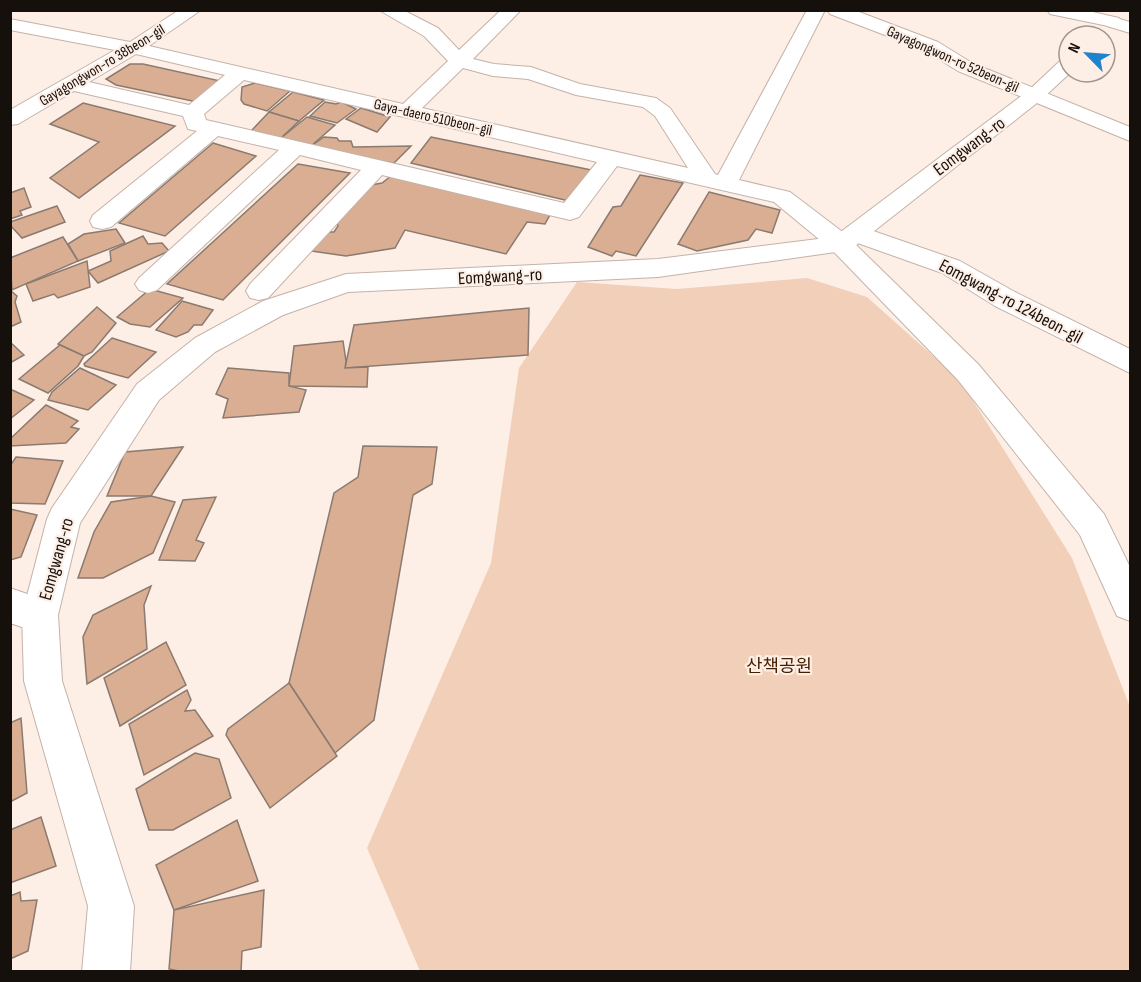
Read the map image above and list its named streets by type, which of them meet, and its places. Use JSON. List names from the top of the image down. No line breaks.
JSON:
{"streets":{"street":["Gayagongwon-ro 52beon-gil","Gayagongwon-ro 38beon-gil","Gaya-daero 510beon-gil","Eomgwang-ro","Eomgwang-ro 124beon-gil"]},"crossings":[["Gayagongwon-ro 52beon-gil","Eomgwang-ro"],["Gayagongwon-ro 38beon-gil","Gaya-daero 510beon-gil"],["Gaya-daero 510beon-gil","Eomgwang-ro"],["Gaya-daero 510beon-gil","Eomgwang-ro 124beon-gil"],["Eomgwang-ro","Eomgwang-ro 124beon-gil"]],"parks":["산책공원"],"north":"top left"}
